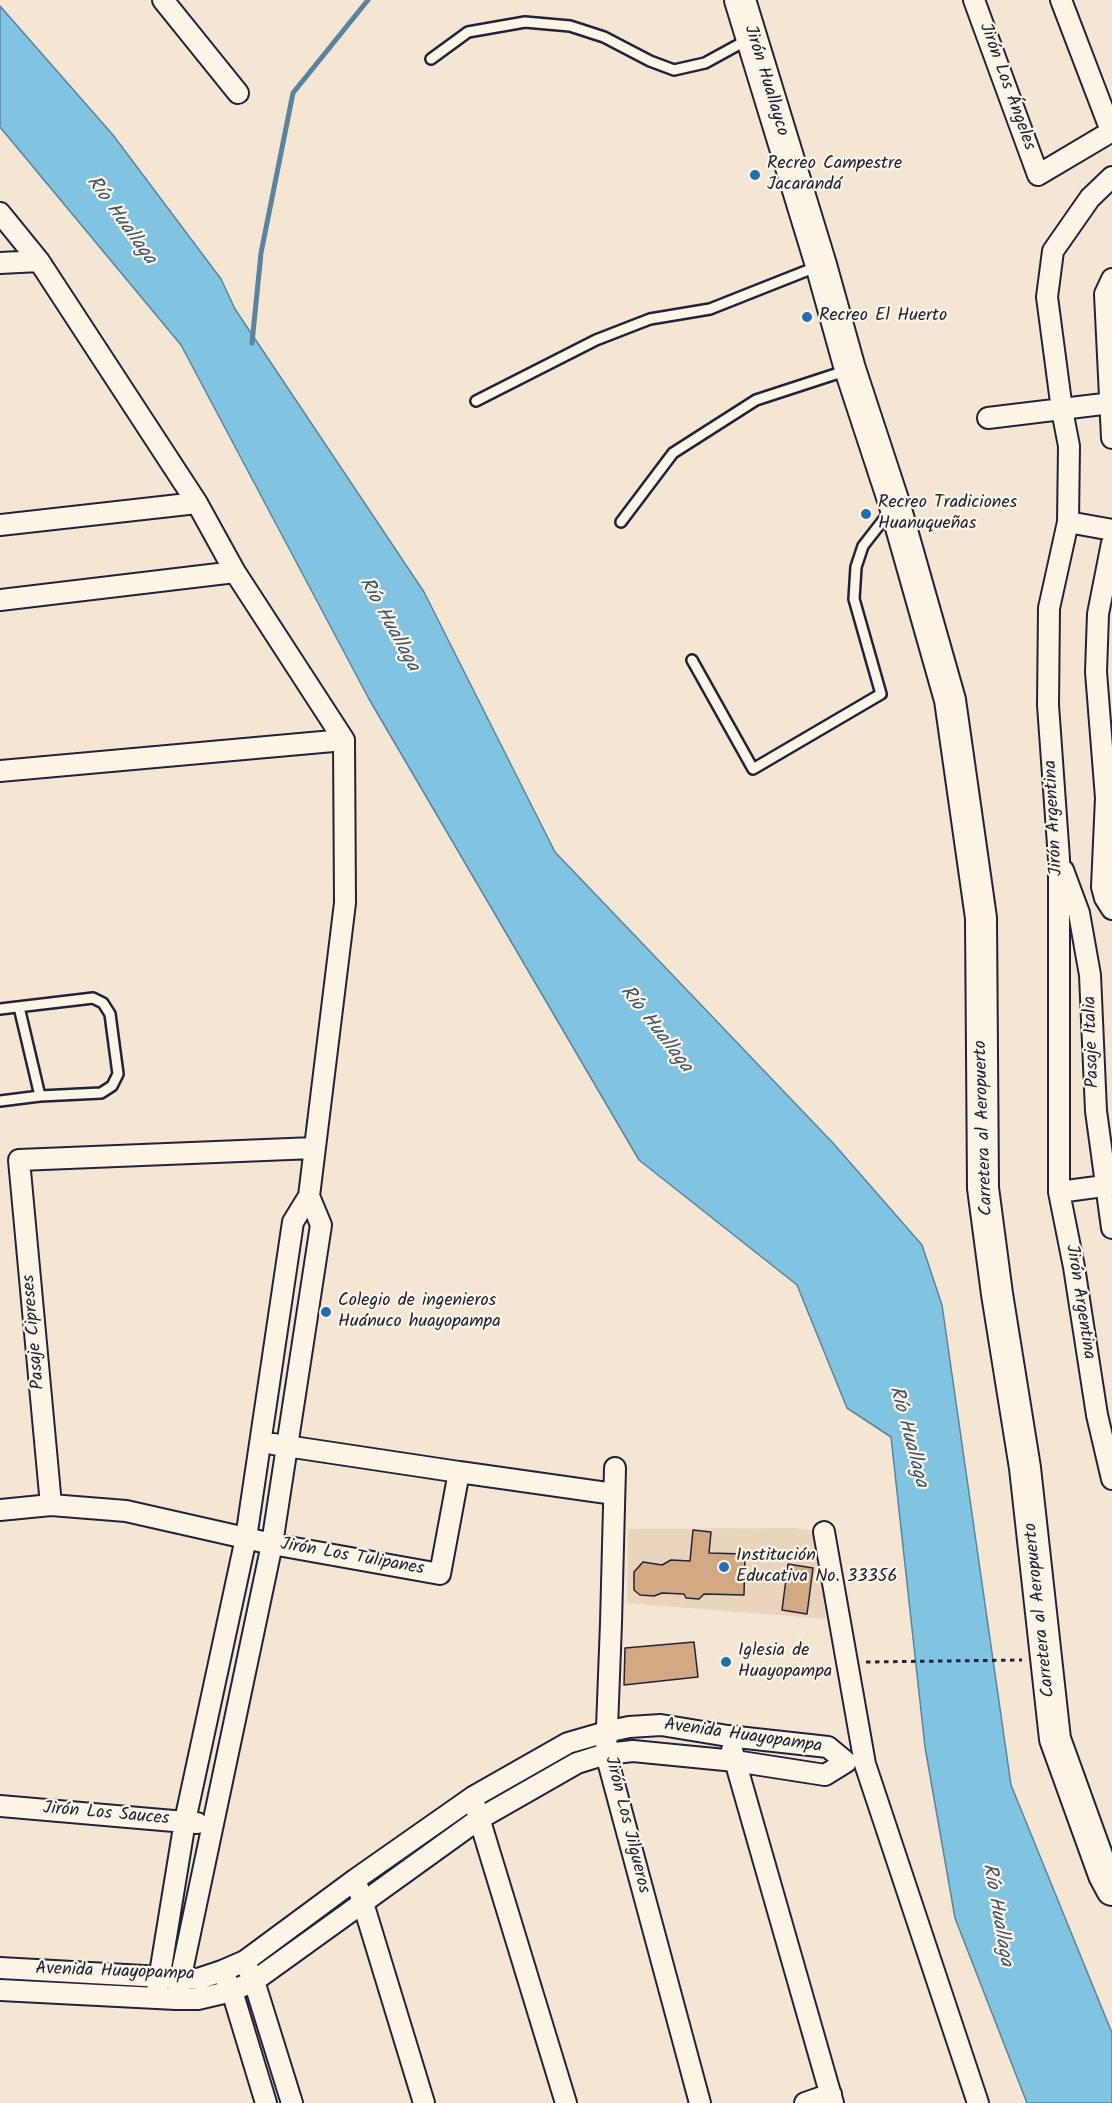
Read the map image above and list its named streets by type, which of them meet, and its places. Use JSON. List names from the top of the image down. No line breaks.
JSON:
{"streets":{"main road":["Jirón Huallayco","Carretera al Aeropuerto"],"street":["Jirón Los Ángeles","Jirón Argentina","Pasaje Italia","Pasaje Cipreses","Jirón Los Tulipanes","Avenida Huayopampa","Jirón Los Sauces","Jirón Los Jilgueros"]},"crossings":[["Jirón Huallayco","Carretera al Aeropuerto"],["Jirón Argentina","Pasaje Italia"],["Pasaje Cipreses","Jirón Los Tulipanes"],["Avenida Huayopampa","Jirón Los Jilgueros"]],"water":["Río Huallaga"],"places":["Recreo Campestre Jacarandá","Recreo El Huerto","Recreo Tradiciones Huanuqueñas","Colegio de ingenieros Huánuco huayopampa","Institución Educativa No. 33356","Iglesia de Huayopampa"]}
